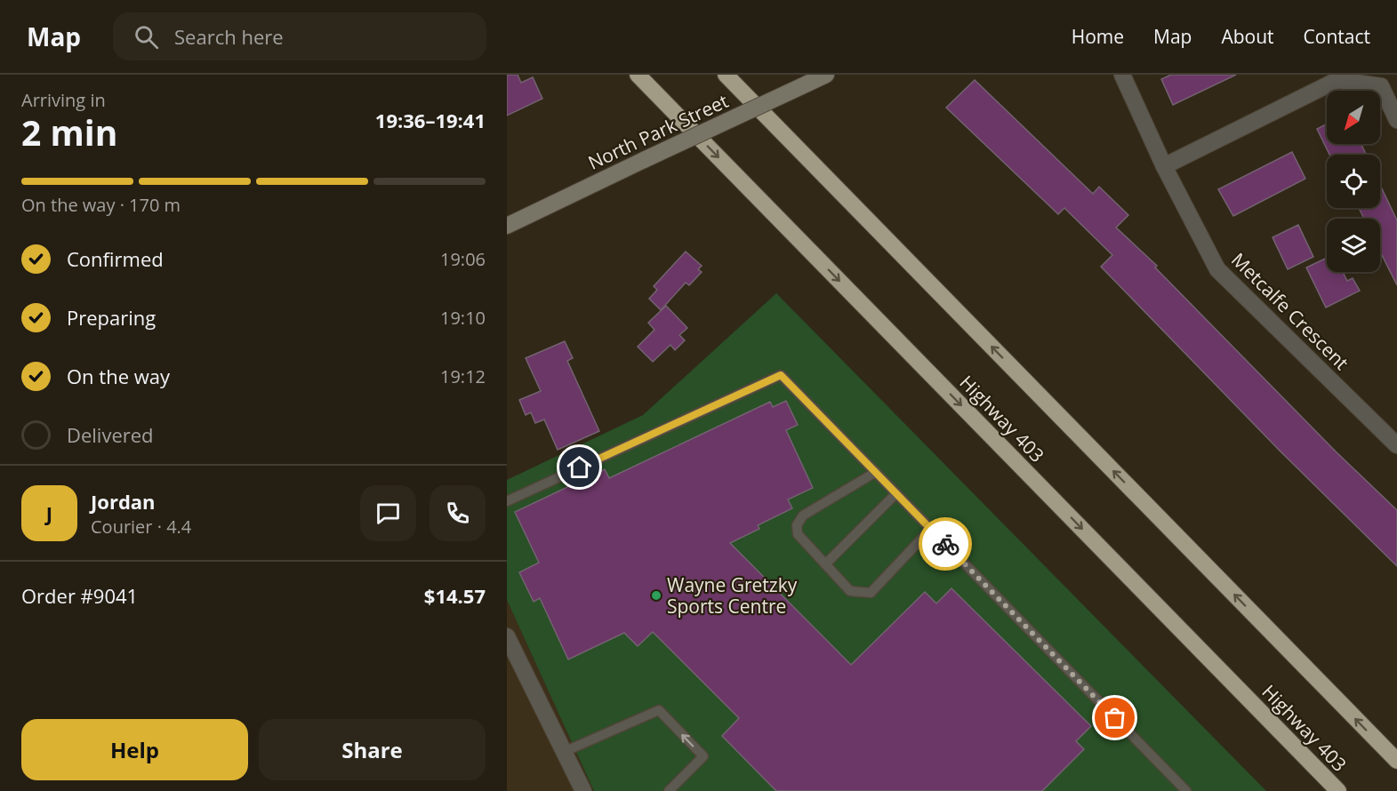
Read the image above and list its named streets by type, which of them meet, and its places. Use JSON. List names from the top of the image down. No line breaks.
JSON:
{"streets":{"highway":["Highway 403"],"main road":["North Park Street"],"street":["Metcalfe Crescent"]},"places":["Wayne Gretzky Sports Centre"],"north":"bottom left","page":{"header":"Map","search":"Search here","nav":["Home","Map","About","Contact"],"heading":["2 min","Arriving in","19:36–19:41"],"panel":["Jordan","Courier · 4.4","Order #9041","$14.57"],"bar":"On the way · 170 m","list":[["Confirmed","19:06"],["Preparing","19:10"],["On the way","19:12"],"Delivered"],"round":"J","buttons":["Help","Share"]}}
